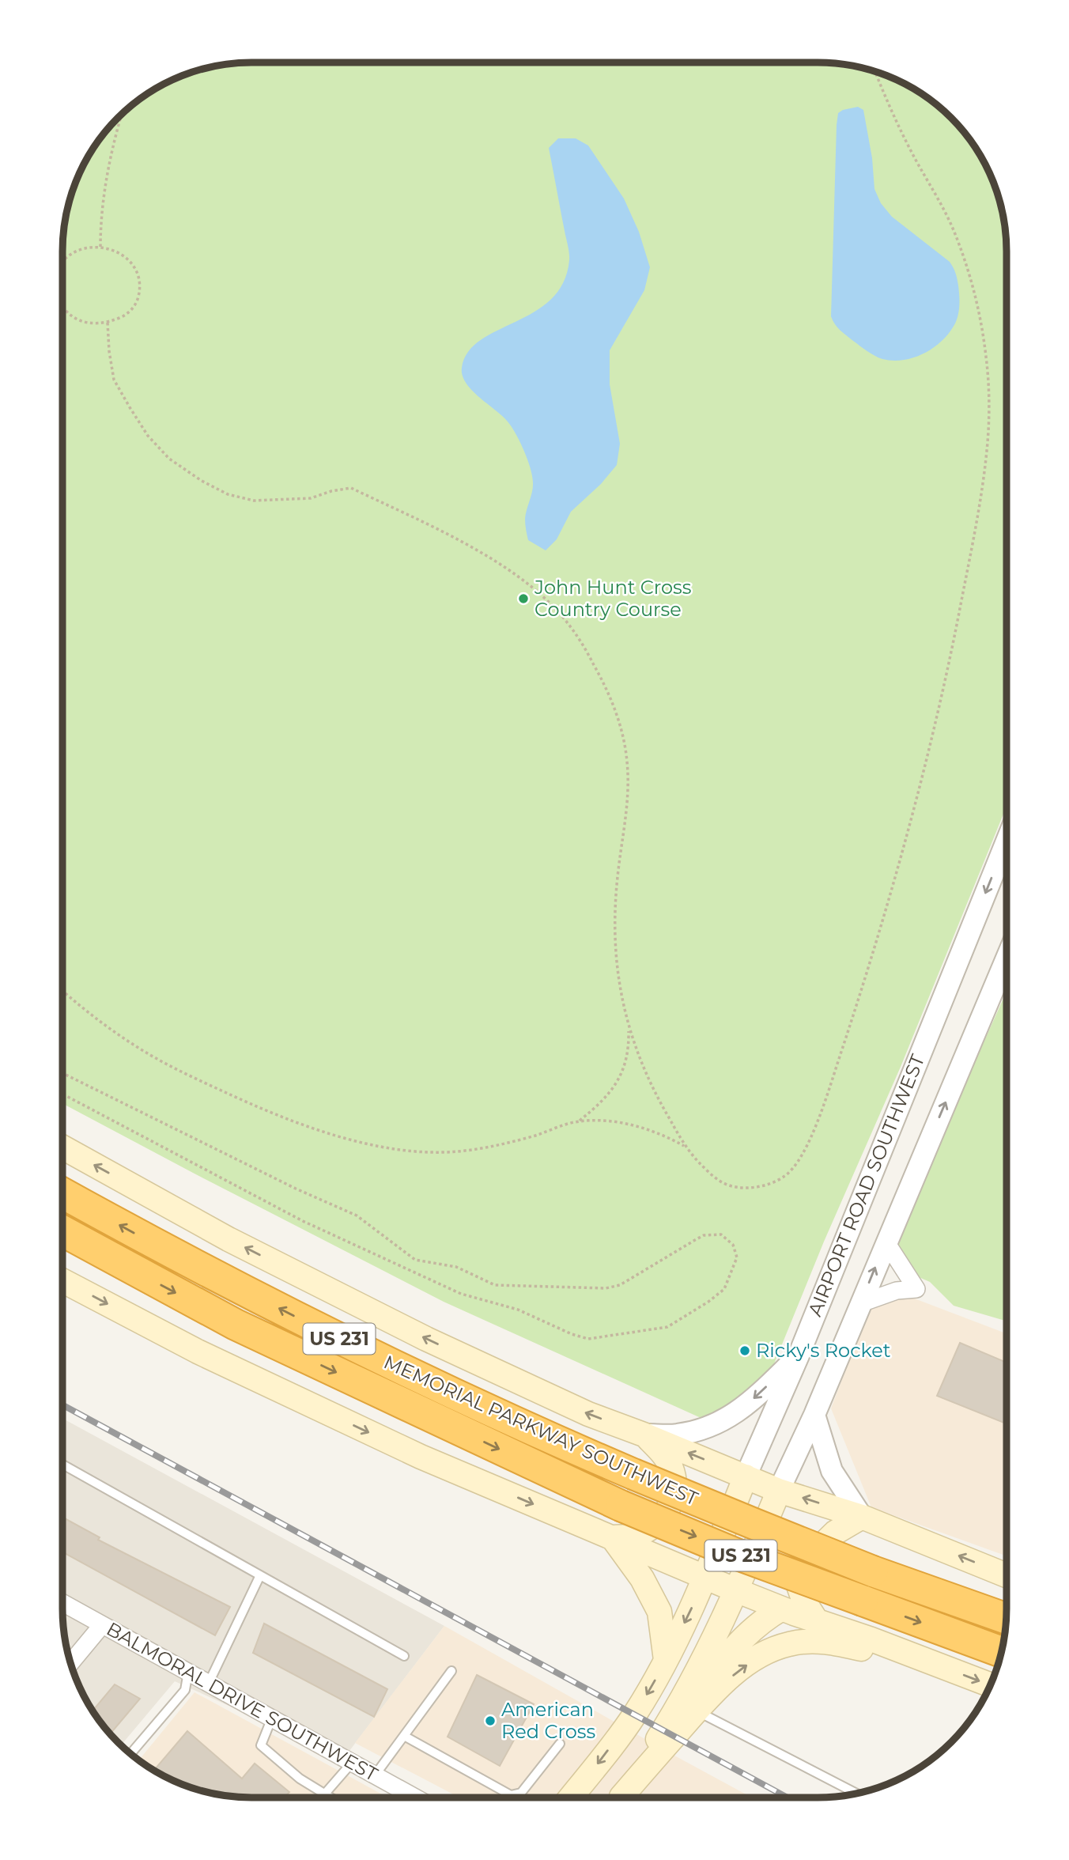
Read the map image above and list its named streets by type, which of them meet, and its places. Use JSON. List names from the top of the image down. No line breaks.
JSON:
{"streets":{"highway":["US 231","MEMORIAL PARKWAY SOUTHWEST"],"main road":["AIRPORT ROAD SOUTHWEST"],"street":["BALMORAL DRIVE SOUTHWEST"]},"places":["John Hunt Cross Country Course","Ricky's Rocket","American Red Cross"]}
